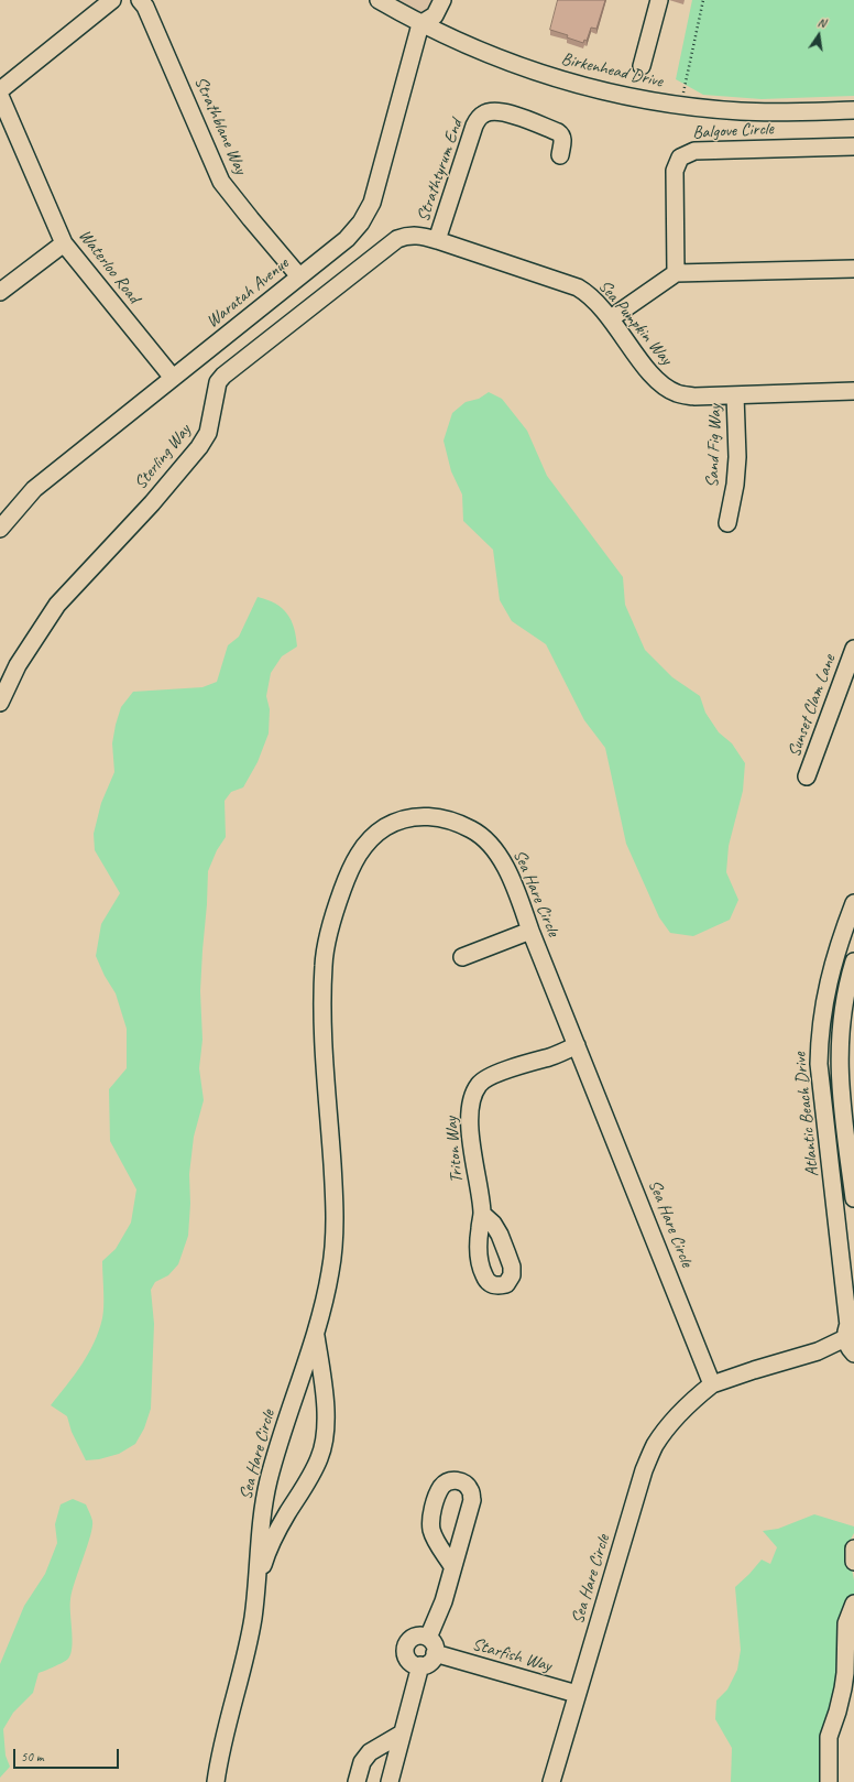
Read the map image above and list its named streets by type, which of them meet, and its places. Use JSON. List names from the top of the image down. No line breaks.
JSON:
{"streets":{"street":["Birkenhead Drive","Strathblane Way","Balgove Circle","Strathtyrum End","Waterloo Road","Waratah Avenue","Sea Pumpkin Way","Sand Fig Way","Sterling Way","Sunset Clam Lane","Sea Hare Circle","Atlantic Beach Drive","Triton Way","Starfish Way"]},"crossings":[["Birkenhead Drive","Waratah Avenue"],["Strathblane Way","Waratah Avenue"],["Strathtyrum End","Sea Pumpkin Way"],["Waterloo Road","Waratah Avenue"],["Sea Pumpkin Way","Sand Fig Way"],["Sea Pumpkin Way","Sterling Way"],["Sea Hare Circle","Atlantic Beach Drive"],["Sea Hare Circle","Triton Way"],["Sea Hare Circle","Starfish Way"]],"scale_bar":"50 m","north":"top"}
